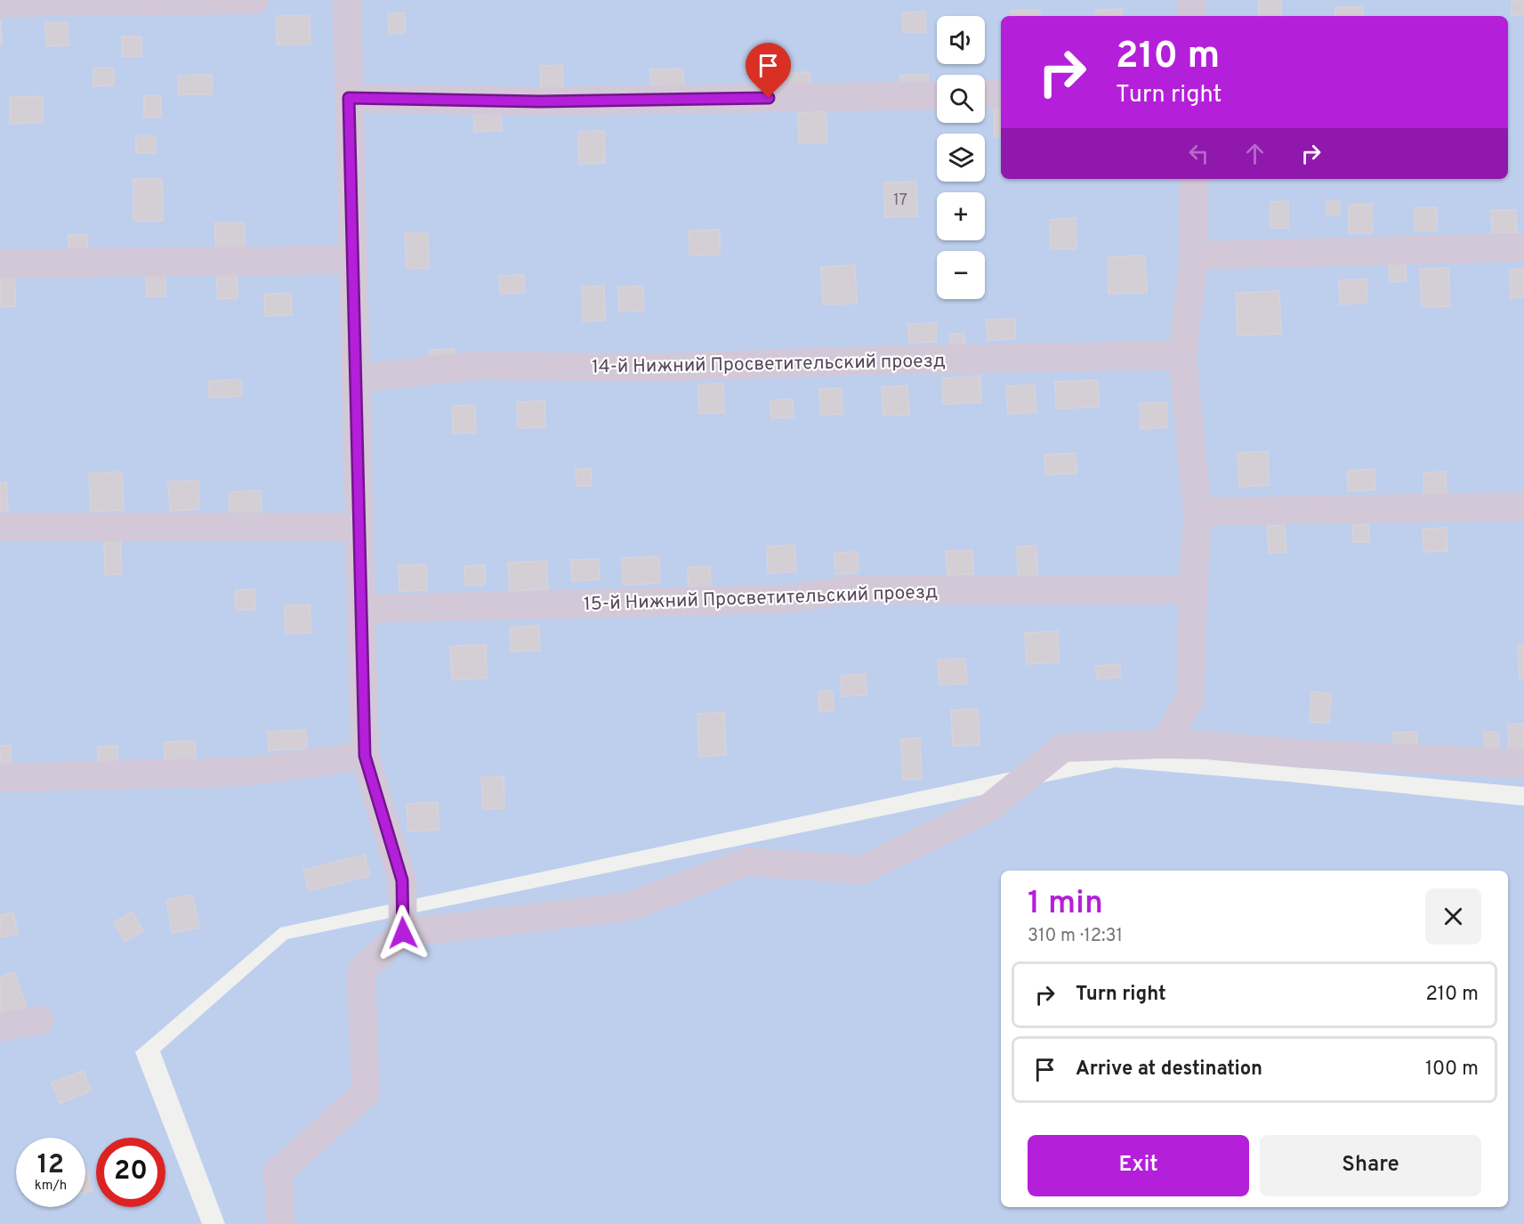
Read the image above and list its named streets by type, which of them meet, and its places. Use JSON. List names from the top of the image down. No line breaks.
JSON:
{"streets":{"lane":["14-й Нижний Просветительский проезд","15-й Нижний Просветительский проезд"]},"house_numbers":["17"],"page":{"map_buttons":["+","−"],"turn":["210 m","Turn right"],"heading":["1 min","310 m · 12:31"],"list":[{"name":"Turn right","value":"210 m"},{"name":"Arrive at destination","value":"100 m"}],"buttons":["Exit","Share"],"speed":"12 km/h","limit":"20"}}
